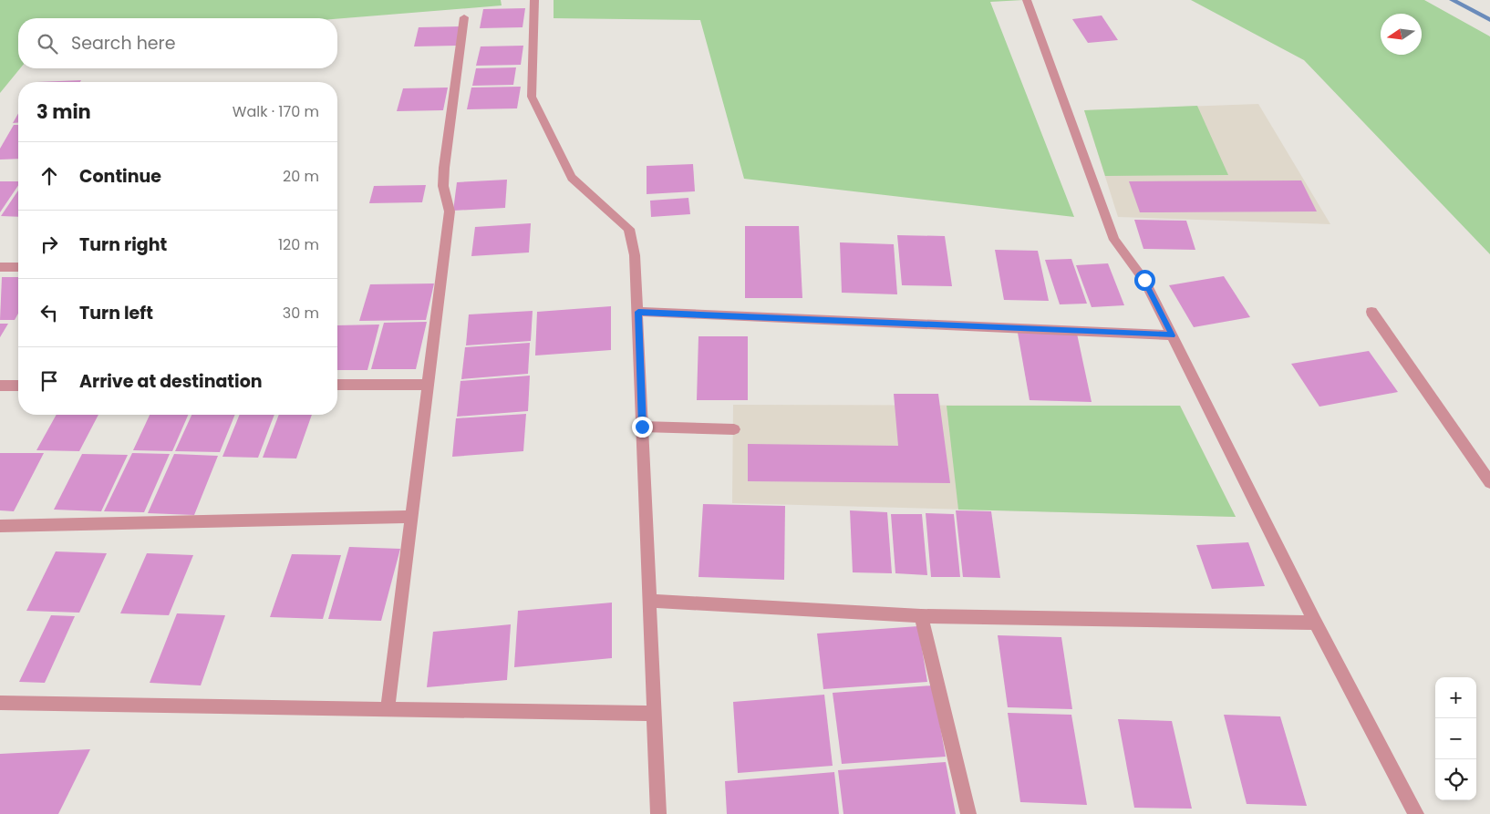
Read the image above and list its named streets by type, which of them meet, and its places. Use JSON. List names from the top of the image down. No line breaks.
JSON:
{"north":"left","page":{"search":"Search here","heading":["3 min","Walk · 170 m"],"list":[["Continue","20 m"],["Turn right","120 m"],["Turn left","30 m"],"Arrive at destination"],"map_buttons":["+","−"]}}
